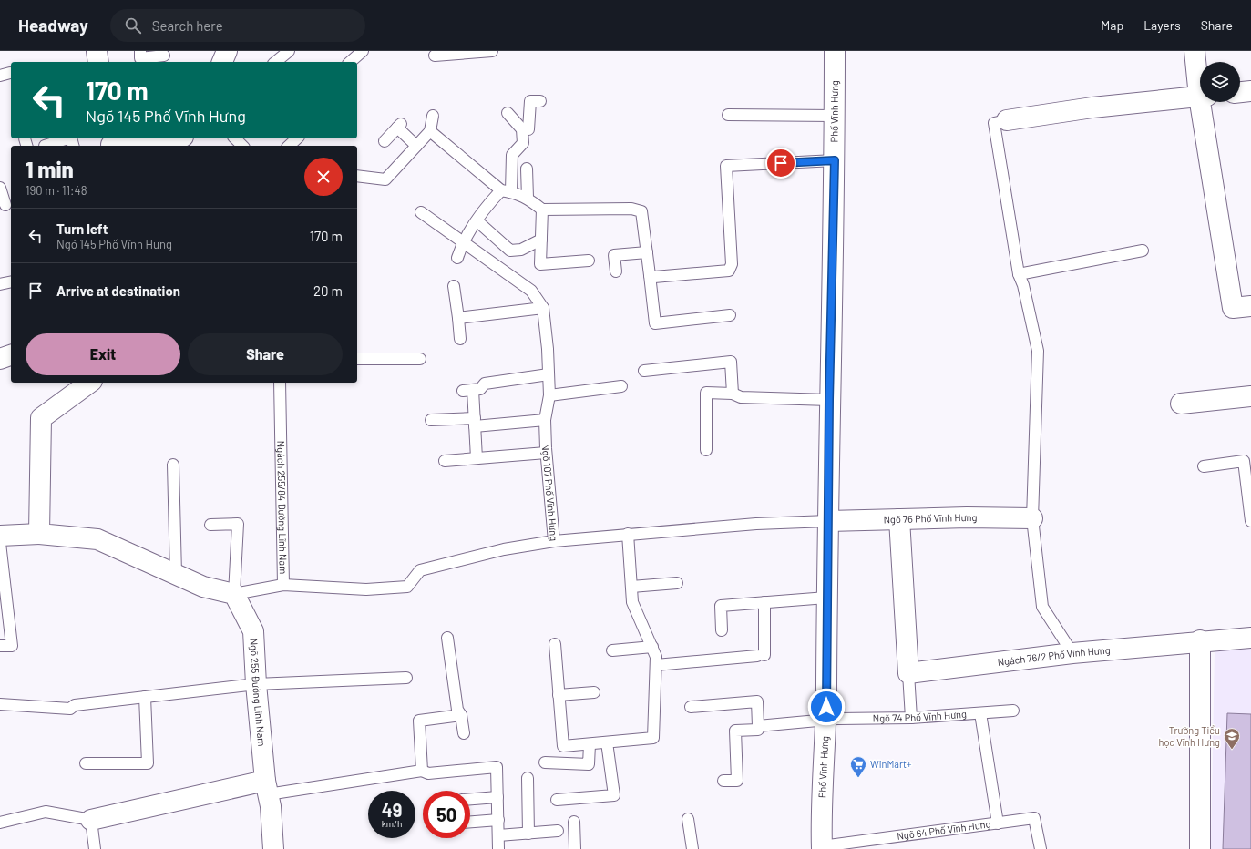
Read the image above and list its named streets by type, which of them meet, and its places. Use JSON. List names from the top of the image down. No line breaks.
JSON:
{"streets":{"street":["Phố Vĩnh Hưng","Ngõ 76 Phố Vĩnh Hưng","Ngách 76/2 Phố Vĩnh Hưng","Ngõ 255 Đường Lĩnh Nam"],"lane":["Ngõ 107 Phố Vĩnh Hưng","Ngách 255/84 Đường Lĩnh Nam","Ngõ 74 Phố Vĩnh Hưng","Ngõ 64 Phố Vĩnh Hưng"]},"crossings":[["Phố Vĩnh Hưng","Ngõ 107 Phố Vĩnh Hưng"],["Phố Vĩnh Hưng","Ngõ 76 Phố Vĩnh Hưng"],["Phố Vĩnh Hưng","Ngõ 74 Phố Vĩnh Hưng"],["Phố Vĩnh Hưng","Ngõ 64 Phố Vĩnh Hưng"],["Ngõ 107 Phố Vĩnh Hưng","Ngõ 76 Phố Vĩnh Hưng"],["Ngách 255/84 Đường Lĩnh Nam","Ngõ 255 Đường Lĩnh Nam"]],"places":{"school or university":["Trường Tiểu học Vĩnh Hưng"],"supermarket":["WinMart+"]},"page":{"header":"Headway","search":"Search here","nav":["Map","Layers","Share"],"turn":["170 m","Ngõ 145 Phố Vĩnh Hưng"],"heading":["1 min","190 m · 11:48"],"list":[{"name":"Turn left","note":"Ngõ 145 Phố Vĩnh Hưng","value":"170 m"},{"name":"Arrive at destination","value":"20 m"}],"buttons":["Exit","Share"],"speed":"49 km/h","limit":"50"}}
